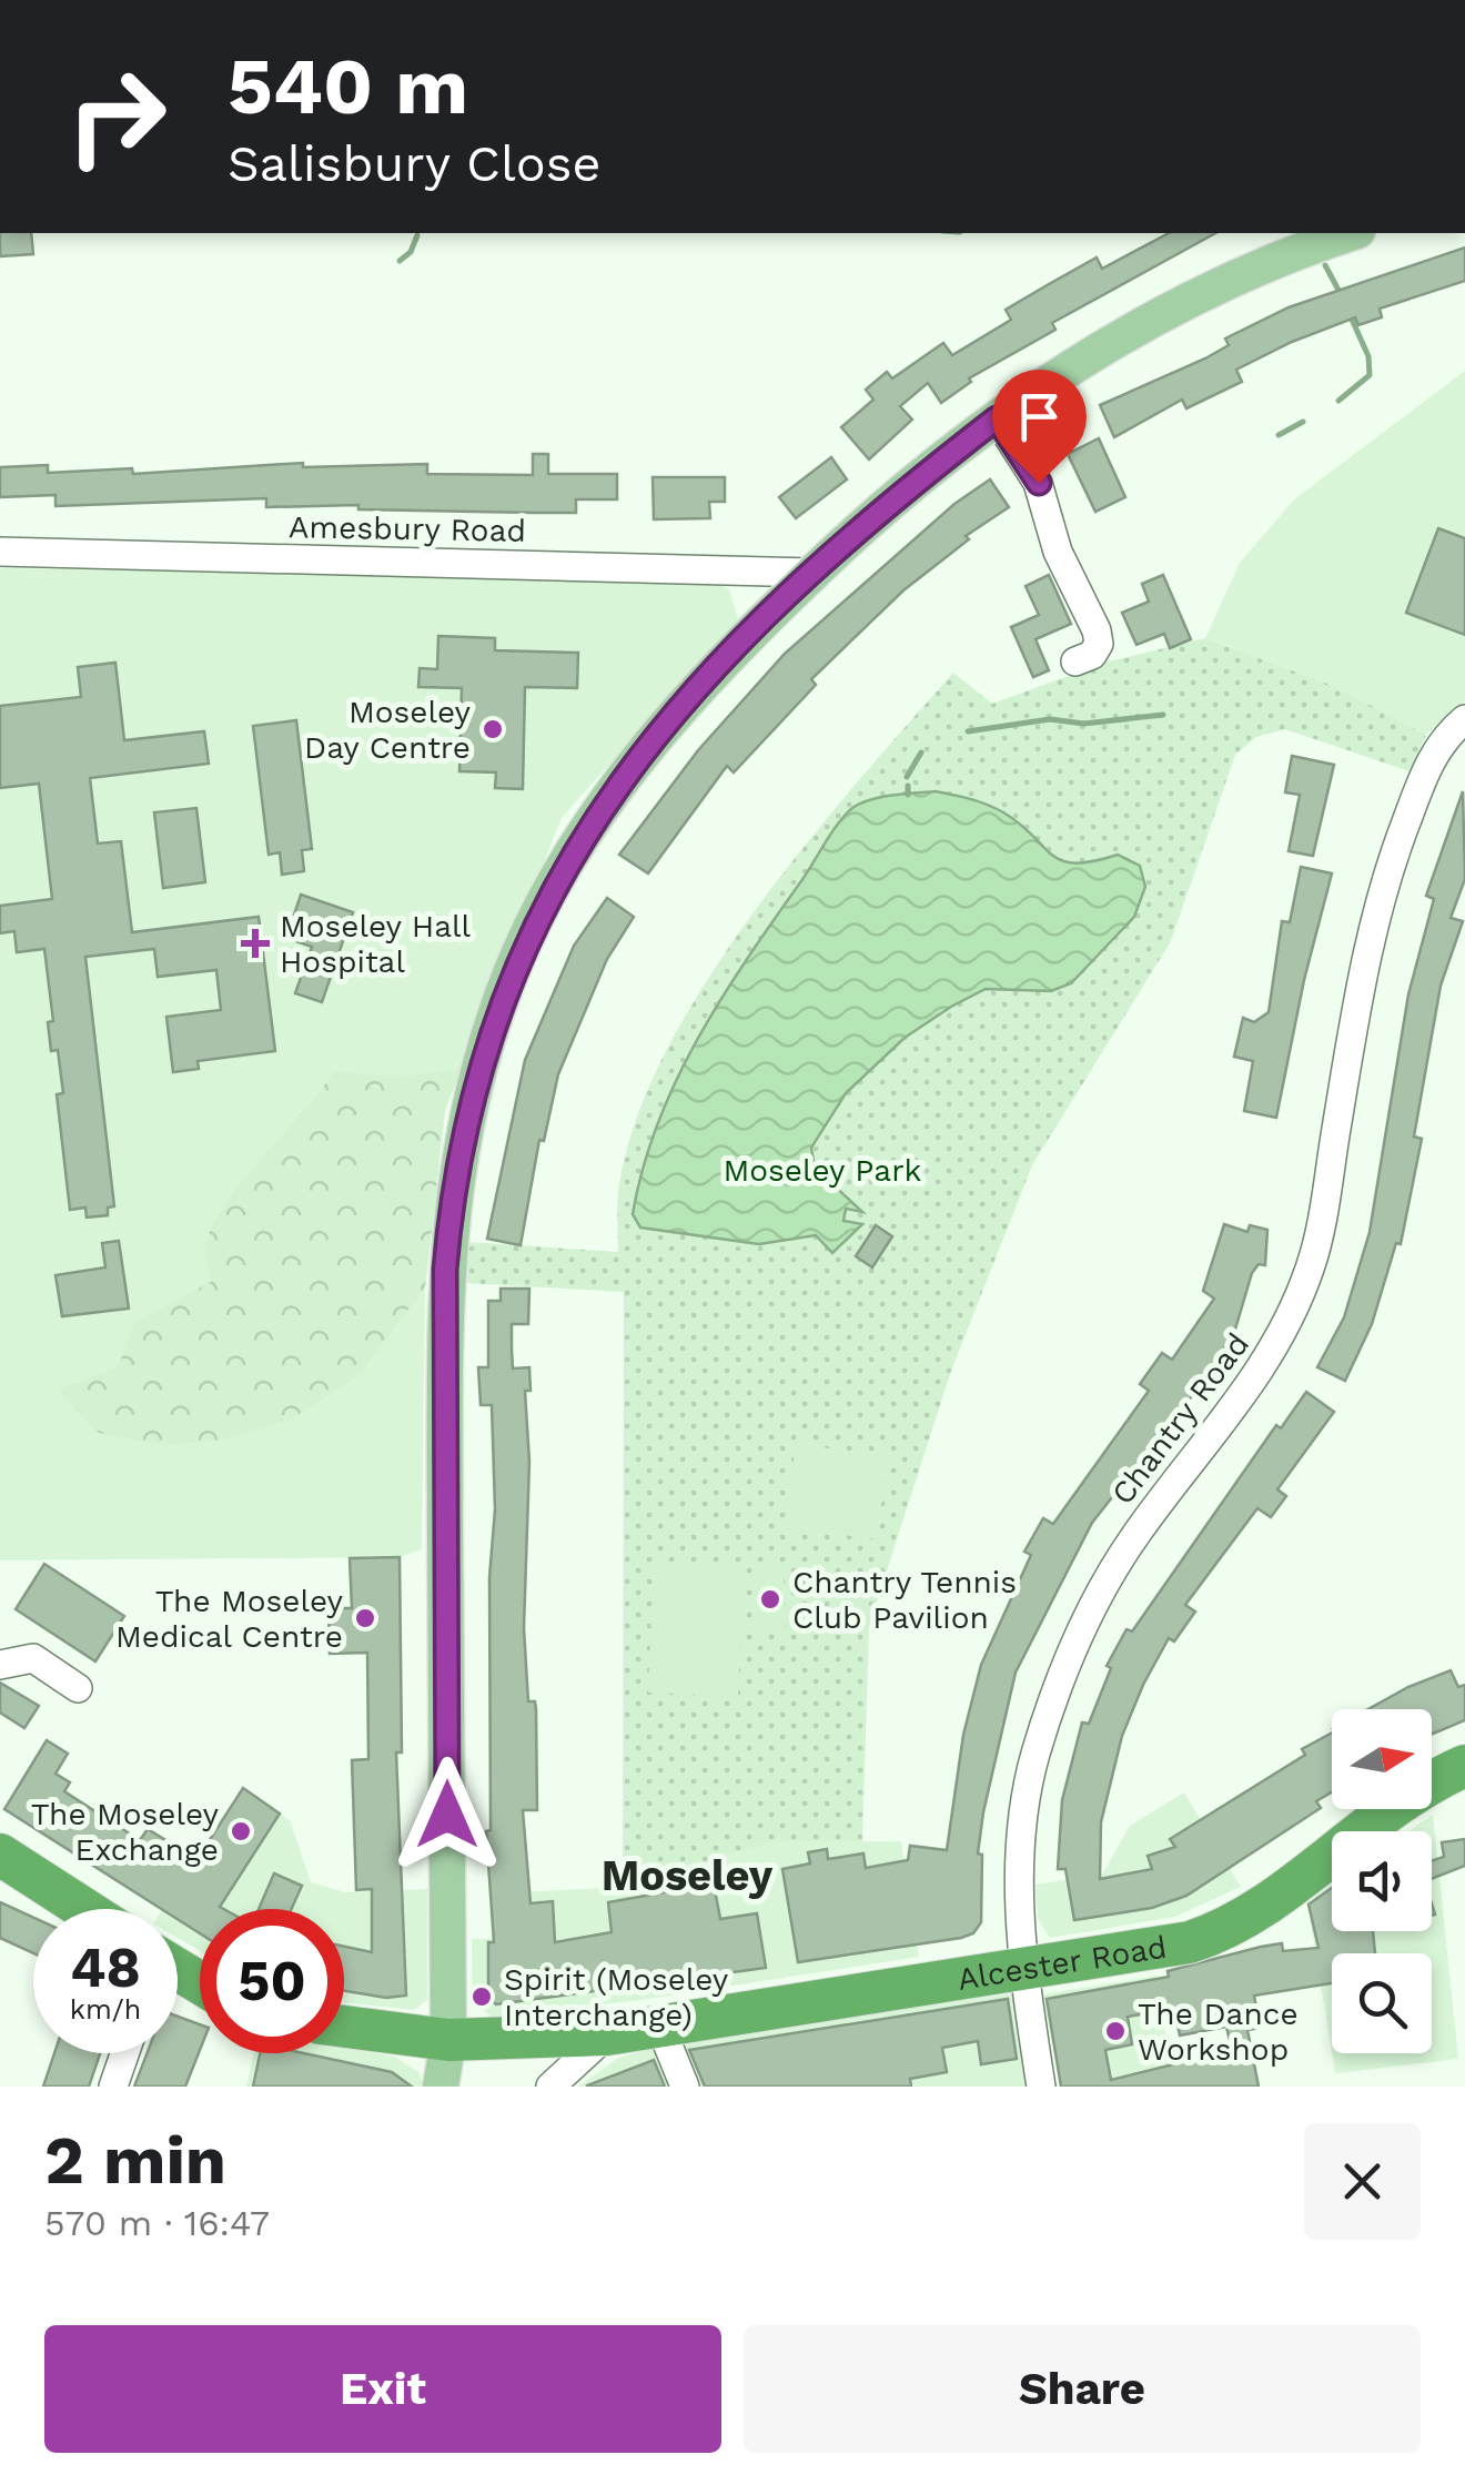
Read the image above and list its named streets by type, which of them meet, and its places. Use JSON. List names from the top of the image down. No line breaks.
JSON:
{"streets":{"highway":["Alcester Road"],"street":["Amesbury Road","Chantry Road"]},"crossings":[["Chantry Road","Alcester Road"]],"districts":["Moseley"],"parks":["Moseley Park"],"places":{"other":["Moseley Day Centre","Chantry Tennis Club Pavilion","The Moseley Medical Centre","The Moseley Exchange","Spirit (Moseley Interchange)","The Dance Workshop"],"health":["Moseley Hall Hospital"]},"north":"right","page":{"turn":["540 m","Salisbury Close"],"speed":"48 km/h","limit":"50","heading":["2 min","570 m · 16:47"],"buttons":["Exit","Share"]}}
